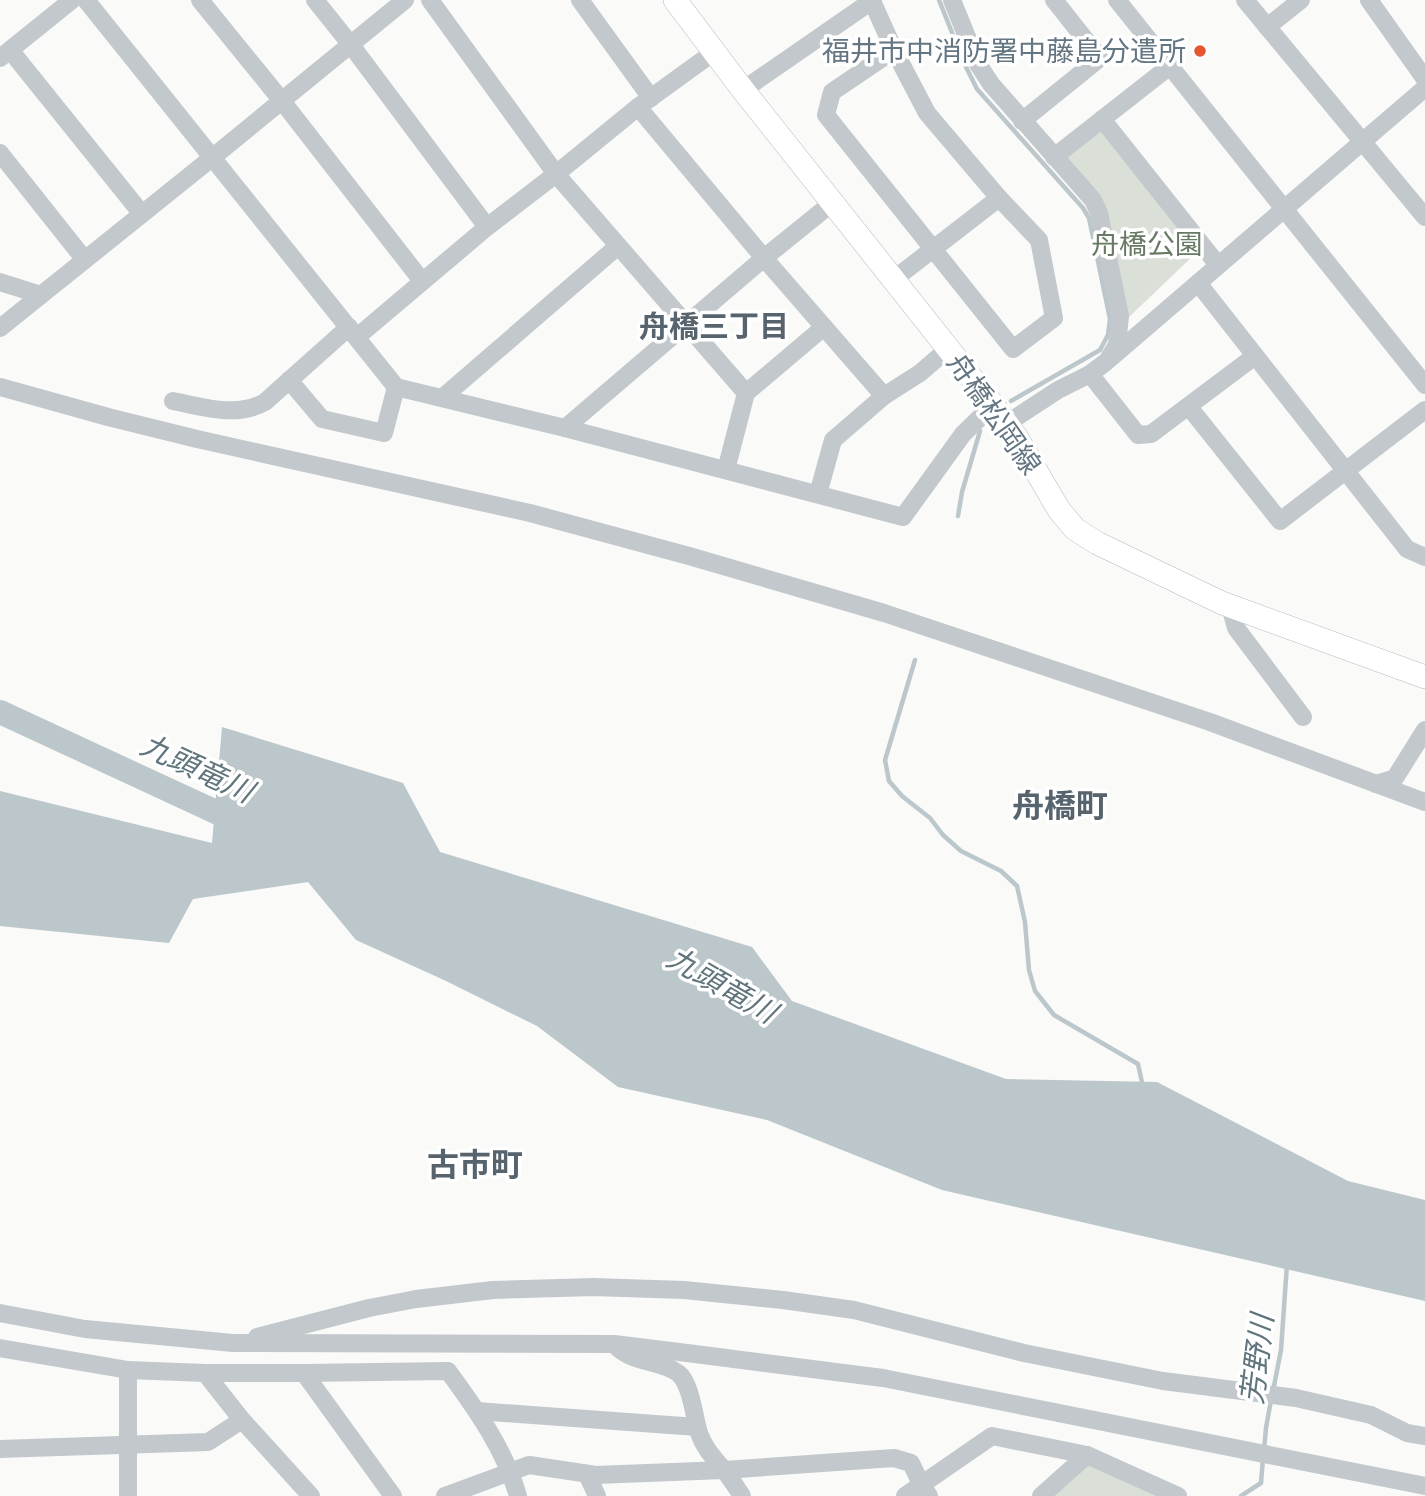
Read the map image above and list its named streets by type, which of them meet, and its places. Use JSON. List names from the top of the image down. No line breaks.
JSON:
{"streets":{"main road":["舟橋松岡線"]},"districts":["舟橋三丁目","舟橋町","古市町"],"water":["九頭竜川","芳野川"],"parks":["舟橋公園"],"places":["福井市中消防署中藤島分遣所"]}
